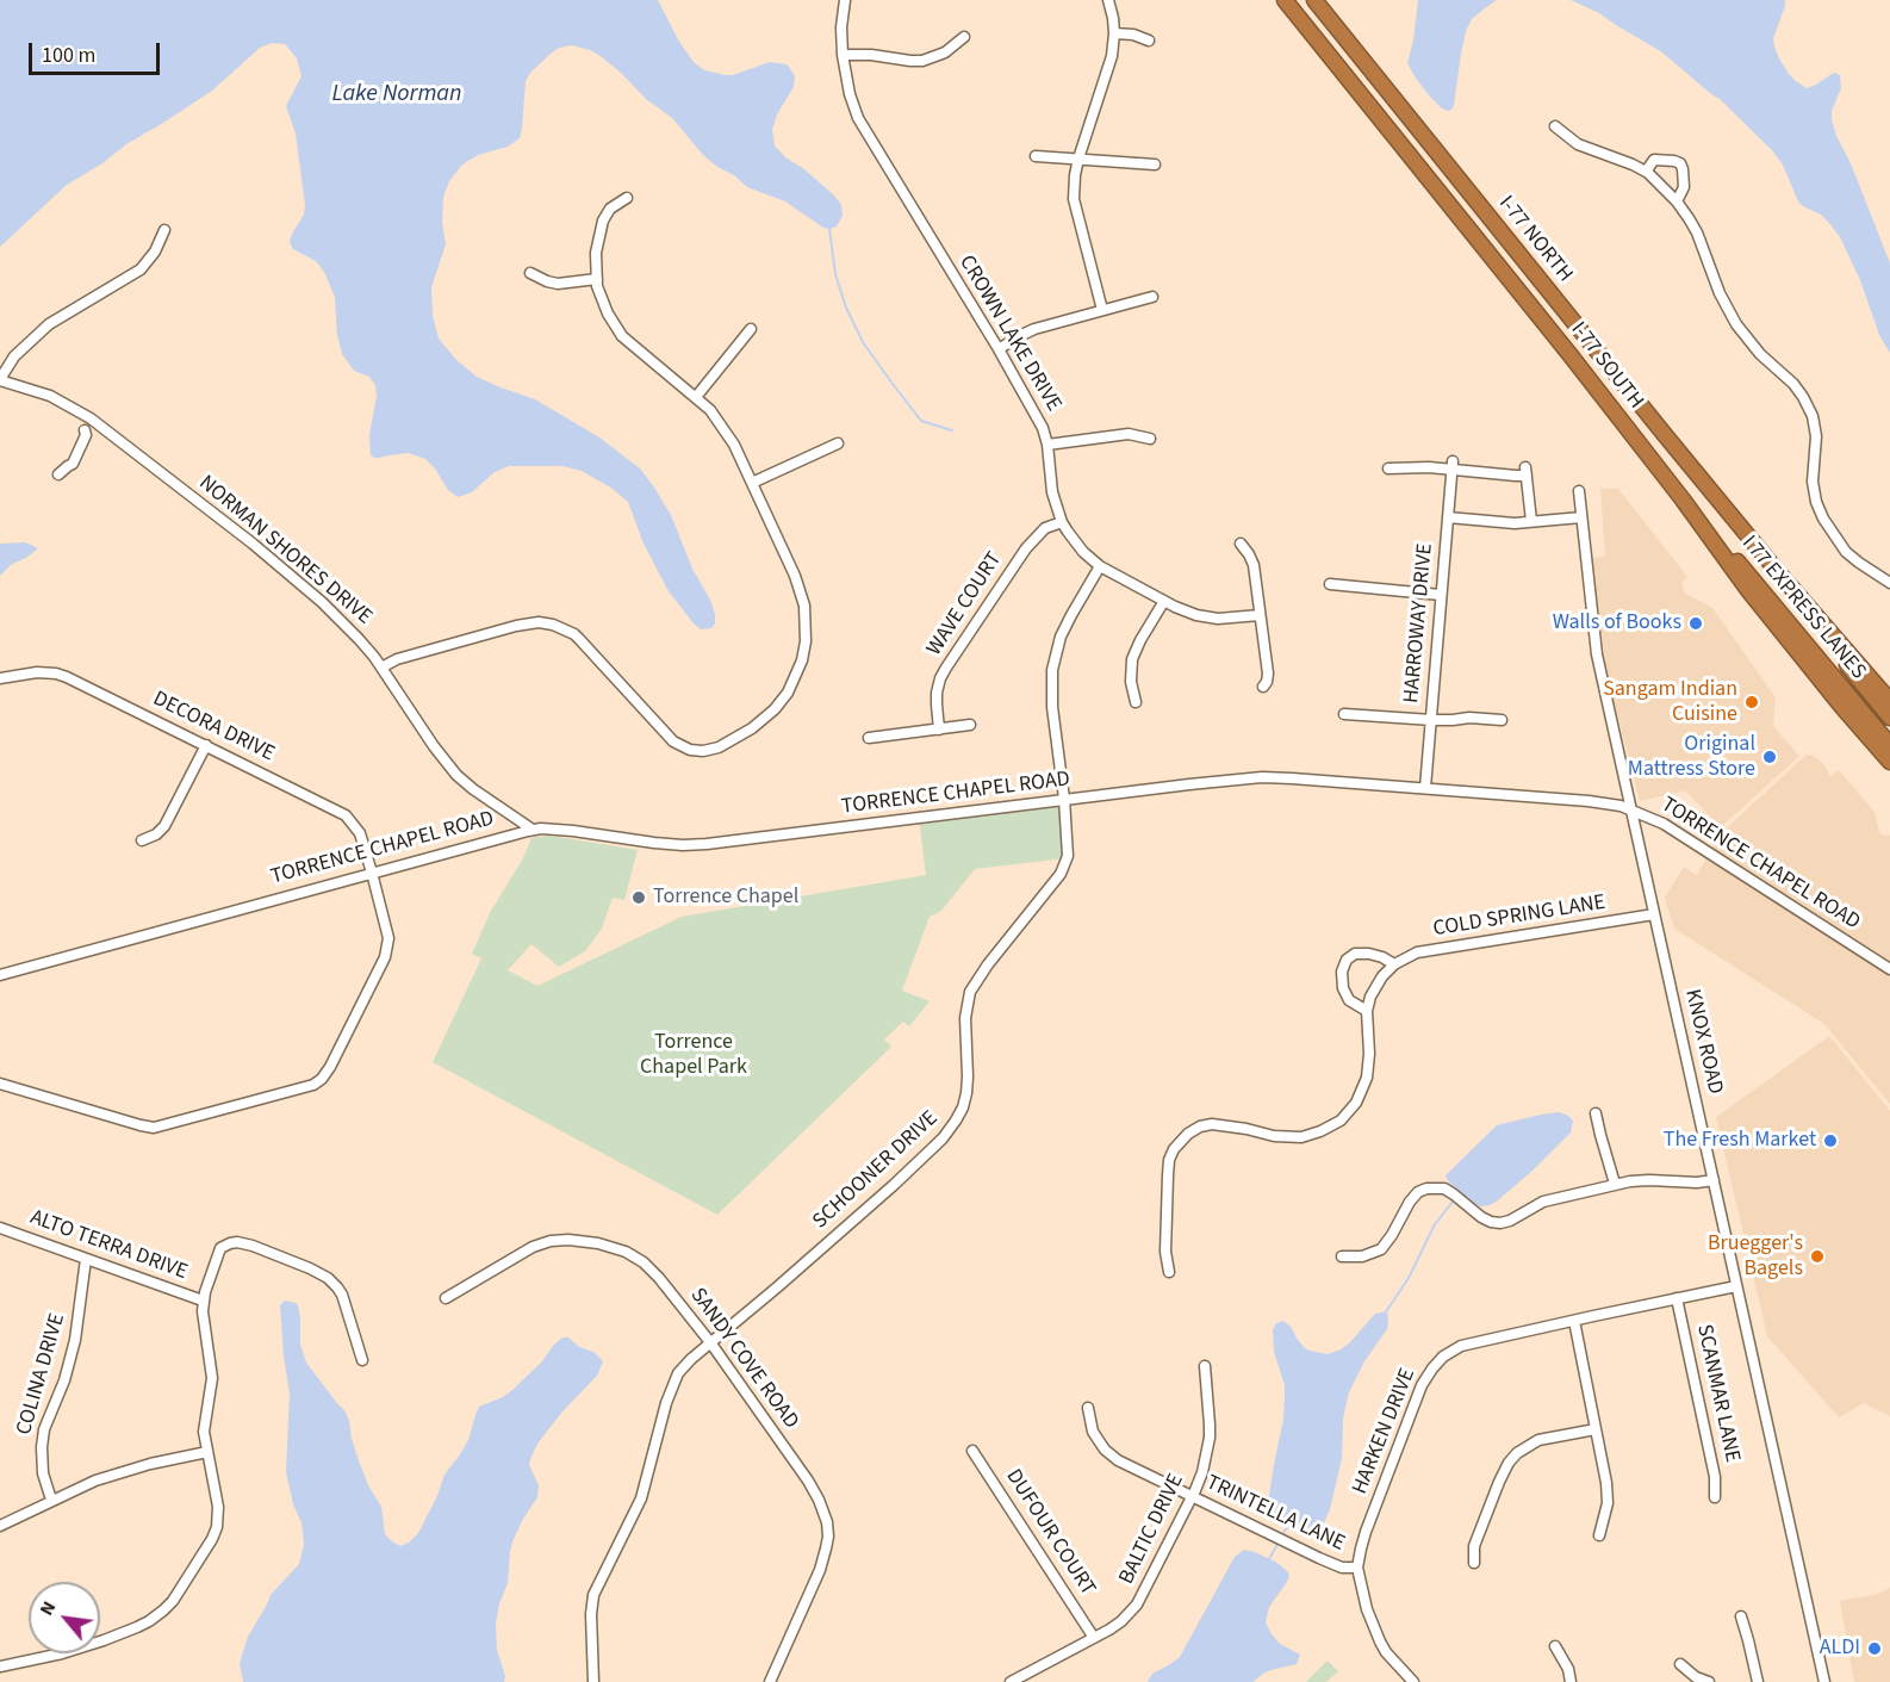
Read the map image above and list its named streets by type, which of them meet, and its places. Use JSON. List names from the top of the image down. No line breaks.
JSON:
{"streets":{"highway":["I-77 NORTH","I-77 SOUTH","I 77 EXPRESS LANES"],"street":["CROWN LAKE DRIVE","NORMAN SHORES DRIVE","WAVE COURT","HARROWAY DRIVE","DECORA DRIVE","TORRENCE CHAPEL ROAD","COLD SPRING LANE","KNOX ROAD","SCHOONER DRIVE","ALTO TERRA DRIVE","SANDY COVE ROAD","COLINA DRIVE","SCANMAR LANE","HARKEN DRIVE","TRINTELLA LANE","BALTIC DRIVE","DUFOUR COURT"]},"crossings":[["I-77 NORTH","I 77 EXPRESS LANES"],["CROWN LAKE DRIVE","WAVE COURT"],["CROWN LAKE DRIVE","SCHOONER DRIVE"],["I-77 SOUTH","I 77 EXPRESS LANES"],["NORMAN SHORES DRIVE","TORRENCE CHAPEL ROAD"],["HARROWAY DRIVE","TORRENCE CHAPEL ROAD"],["DECORA DRIVE","TORRENCE CHAPEL ROAD"],["TORRENCE CHAPEL ROAD","KNOX ROAD"],["TORRENCE CHAPEL ROAD","SCHOONER DRIVE"],["COLD SPRING LANE","KNOX ROAD"],["KNOX ROAD","HARKEN DRIVE"],["SCHOONER DRIVE","SANDY COVE ROAD"],["ALTO TERRA DRIVE","COLINA DRIVE"],["SCANMAR LANE","HARKEN DRIVE"],["HARKEN DRIVE","TRINTELLA LANE"],["TRINTELLA LANE","BALTIC DRIVE"],["BALTIC DRIVE","DUFOUR COURT"]],"water":["Lake Norman"],"parks":["Torrence Chapel Park"],"places":["Walls of Books","Sangam Indian Cuisine","Original Mattress Store","Torrence Chapel","The Fresh Market","Bruegger's Bagels","ALDI"],"scale_bar":"100 m","north":"top left"}
